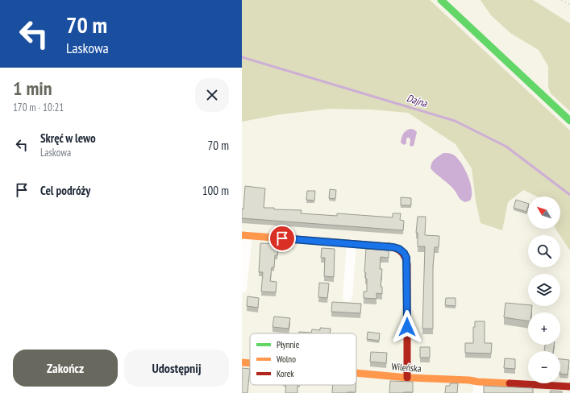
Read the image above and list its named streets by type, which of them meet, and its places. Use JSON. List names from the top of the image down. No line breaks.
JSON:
{"streets":{"street":["Wileńska"]},"water":["Dajna"],"legend":["Płynnie","Wolno","Korek"],"north":"top left","page":{"turn":["70 m","Laskowa"],"heading":["1 min","170 m · 10:21"],"list":[{"name":"Skręć w lewo","note":"Laskowa","value":"70 m"},{"name":"Cel podróży","value":"100 m"}],"map_buttons":["+","−"],"buttons":["Zakończ","Udostępnij"]}}
